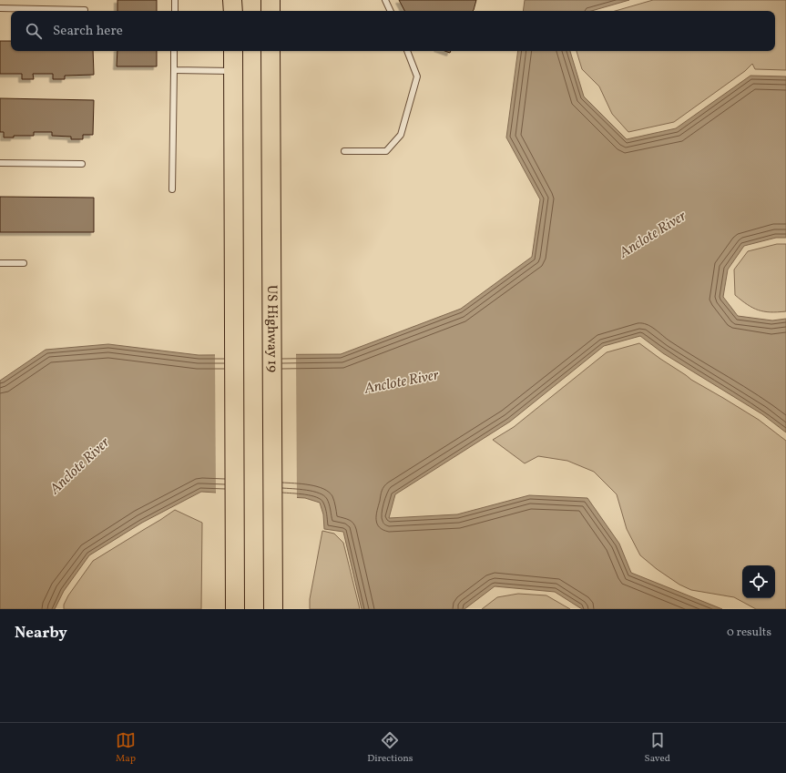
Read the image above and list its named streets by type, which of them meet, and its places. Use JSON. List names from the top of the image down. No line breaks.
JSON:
{"streets":{"highway":["US Highway 19"]},"water":["Anclote River"],"page":{"search":"Search here","heading":["Nearby","0 results"],"nav":["Map","Directions","Saved"]}}
